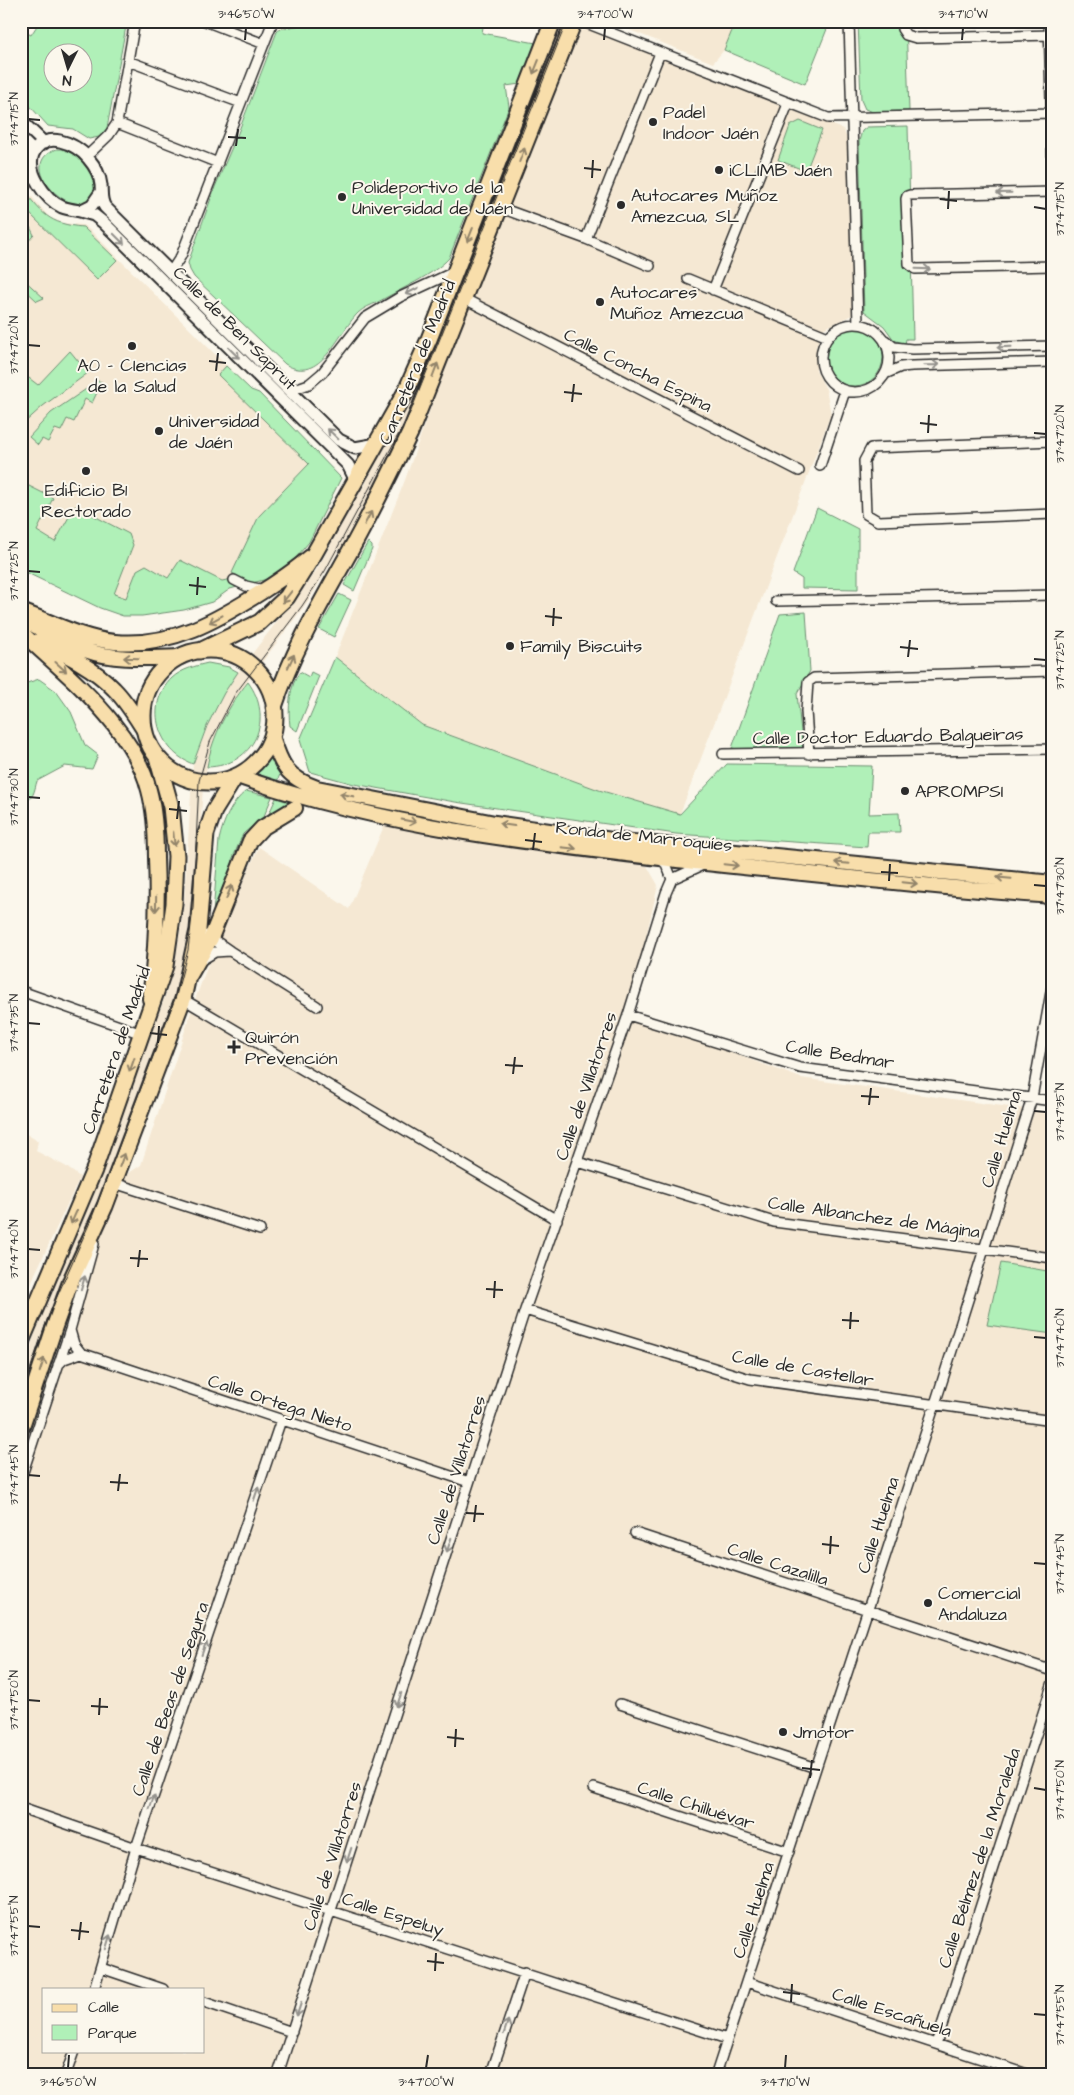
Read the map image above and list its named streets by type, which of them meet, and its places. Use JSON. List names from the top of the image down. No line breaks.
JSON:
{"streets":{"highway":["Carretera de Madrid"],"main road":["Ronda de Marroquíes"],"street":["Calle de Ben Saprut","Calle Concha Espina","Calle Doctor Eduardo Balgueiras","Calle Bedmar","Calle de Villatorres","Calle Huelma","Calle Albanchez de Mágina","Calle de Castellar","Calle Ortega Nieto","Calle Cazalilla","Calle de Beas de Segura","Calle Chilluévar","Calle Bélmez de la Moraleda","Calle Espeluy","Calle Escañuela"]},"crossings":[["Calle de Ben Saprut","Carretera de Madrid"],["Carretera de Madrid","Calle Concha Espina"],["Carretera de Madrid","Ronda de Marroquíes"],["Calle Bedmar","Calle de Villatorres"],["Calle Bedmar","Calle Huelma"],["Calle de Villatorres","Calle Albanchez de Mágina"],["Calle de Villatorres","Calle de Castellar"],["Calle de Villatorres","Calle Ortega Nieto"],["Calle de Villatorres","Calle Espeluy"],["Calle Huelma","Calle Albanchez de Mágina"],["Calle Huelma","Calle de Castellar"],["Calle Huelma","Calle Cazalilla"],["Calle Huelma","Calle Chilluévar"],["Calle Huelma","Calle Espeluy"],["Calle Huelma","Calle Escañuela"],["Calle Ortega Nieto","Calle de Beas de Segura"],["Calle de Beas de Segura","Calle Espeluy"],["Calle Bélmez de la Moraleda","Calle Escañuela"]],"one_way":["Calle de Villatorres","Calle de Beas de Segura"],"places":{"other":["Padel Indoor Jaén","iCLIMB Jaén","Polideportivo de la Universidad de Jaén","Autocares Muñoz Amezcua, SL","Autocares Muñoz Amezcua","A0 - CIencias de la Salud","Universidad de Jaén","Edificio B1 Rectorado","Family Biscuits","APROMPSI","Comercial Andaluza","Jmotor"],"health":["Quirón Prevención"]},"legend":["Calle","Parque"],"north":"bottom","coordinates":["3°46'50\"W","3°47'00\"W","3°47'10\"W","37°47'15\"N","37°47'20\"N","37°47'25\"N","37°47'30\"N","37°47'35\"N","37°47'40\"N","37°47'45\"N","37°47'50\"N","37°47'55\"N"]}
